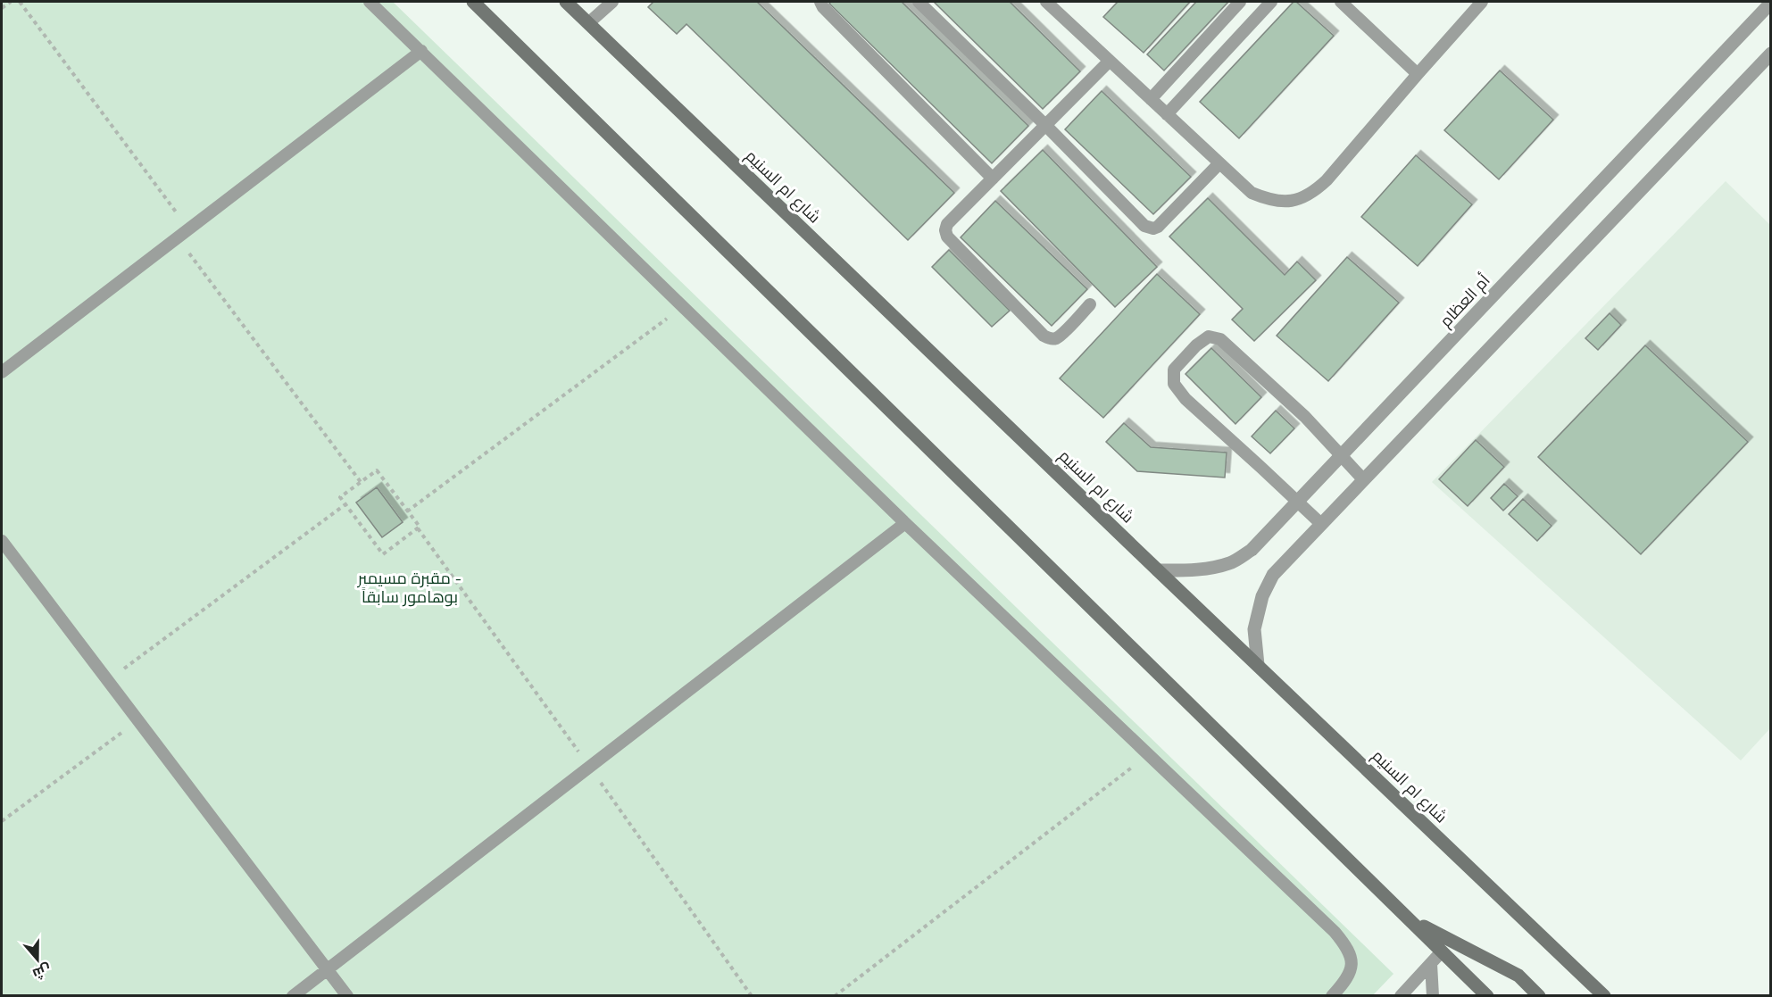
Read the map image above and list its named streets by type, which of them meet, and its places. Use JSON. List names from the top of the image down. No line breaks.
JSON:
{"streets":{"main road":["شارع ام السنيم"],"street":["أم العظام"]},"crossings":[["شارع ام السنيم","أم العظام"]],"parks":["مقبرة مسيمير - بوهامور سابقاً"],"north":"bottom"}
